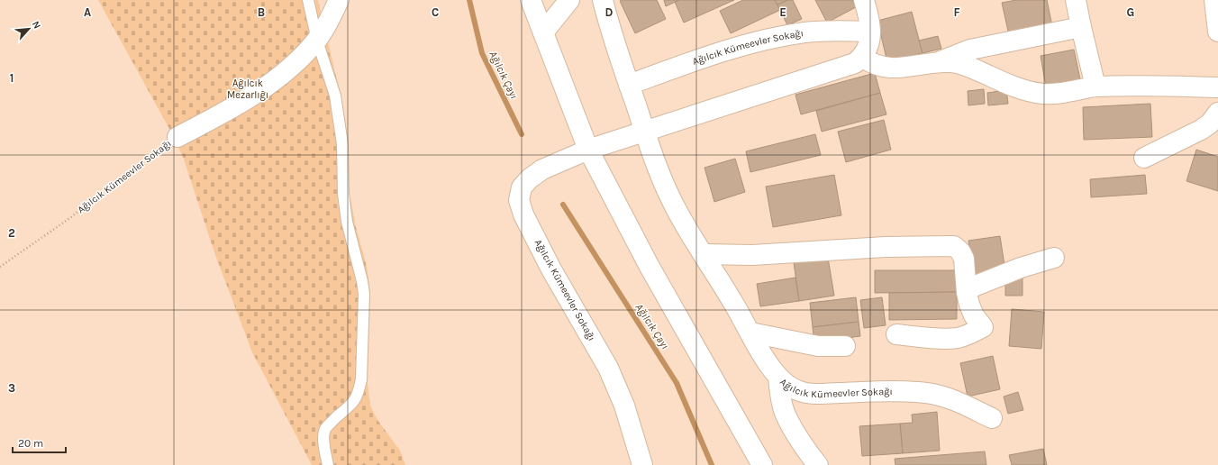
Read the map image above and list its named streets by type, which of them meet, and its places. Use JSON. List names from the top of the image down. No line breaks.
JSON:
{"streets":{"street":["Ağılcık Kümeevler Sokağı"]},"water":["Ağılcık Çayı"],"parks":["Ağılcık Mezarlığı"],"scale_bar":"20 m","north":"top right","grid":{"columns":["A","B","C","D","E","F","G"],"rows":["1","2","3"]}}
